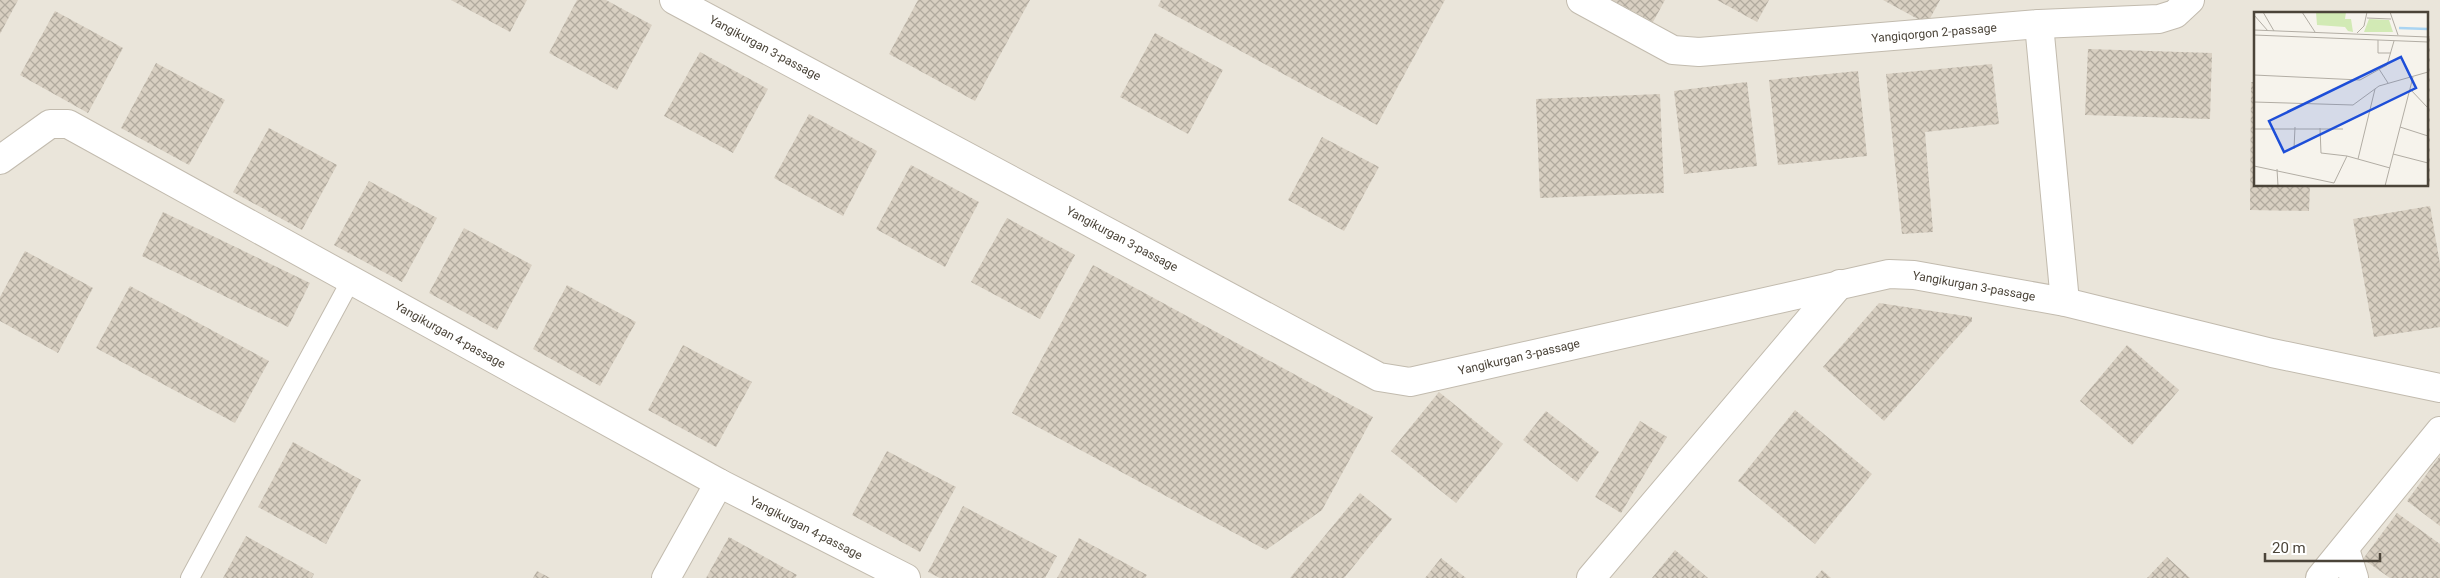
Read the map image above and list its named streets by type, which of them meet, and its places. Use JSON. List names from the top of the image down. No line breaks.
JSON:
{"streets":{"street":["Yangiqorgon 2-passage","Yangikurgan 3-passage","Yangikurgan 4-passage"]},"scale_bar":"20 m"}
